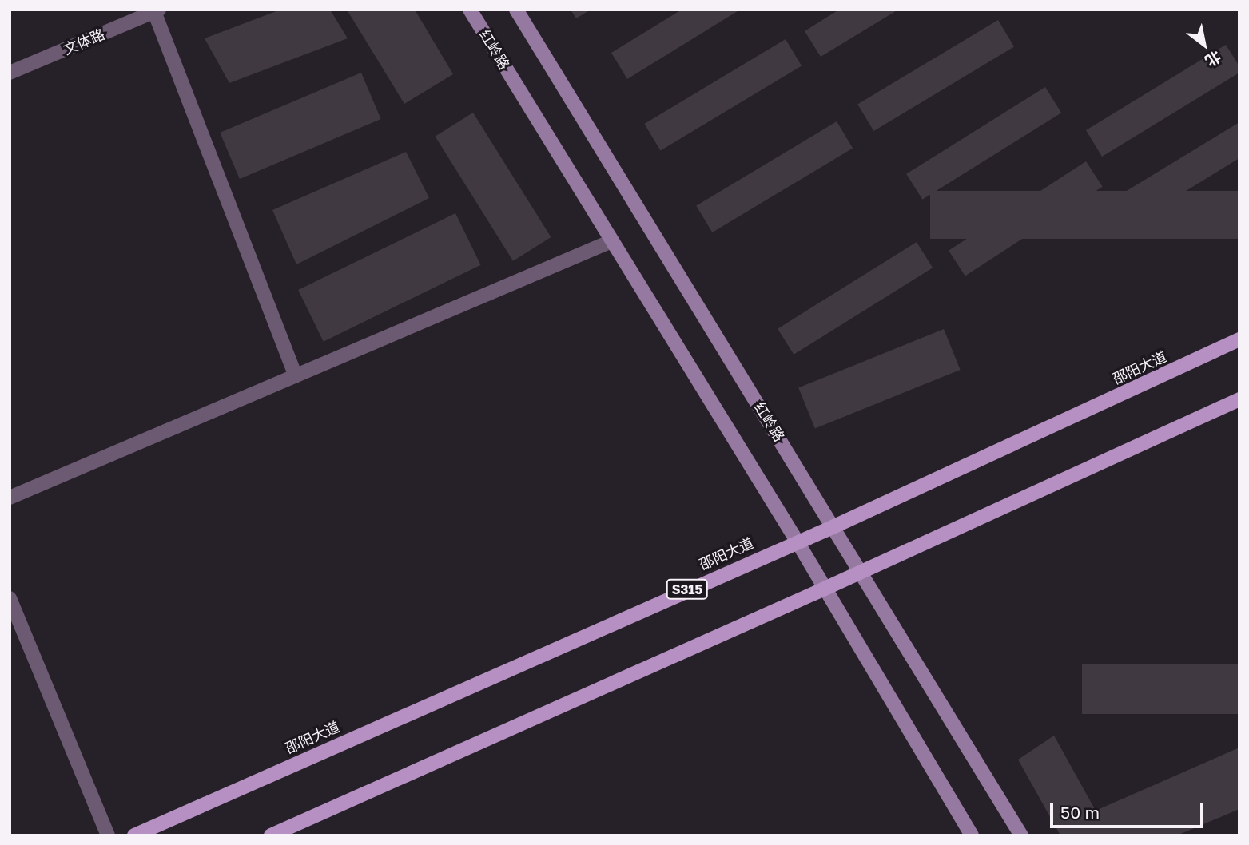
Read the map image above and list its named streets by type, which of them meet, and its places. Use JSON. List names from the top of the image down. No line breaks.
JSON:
{"streets":{"main road":["红岭路","邵阳大道","S315"],"street":["文体路"]},"crossings":[["红岭路","邵阳大道"]],"scale_bar":"50 m","north":"bottom right"}
